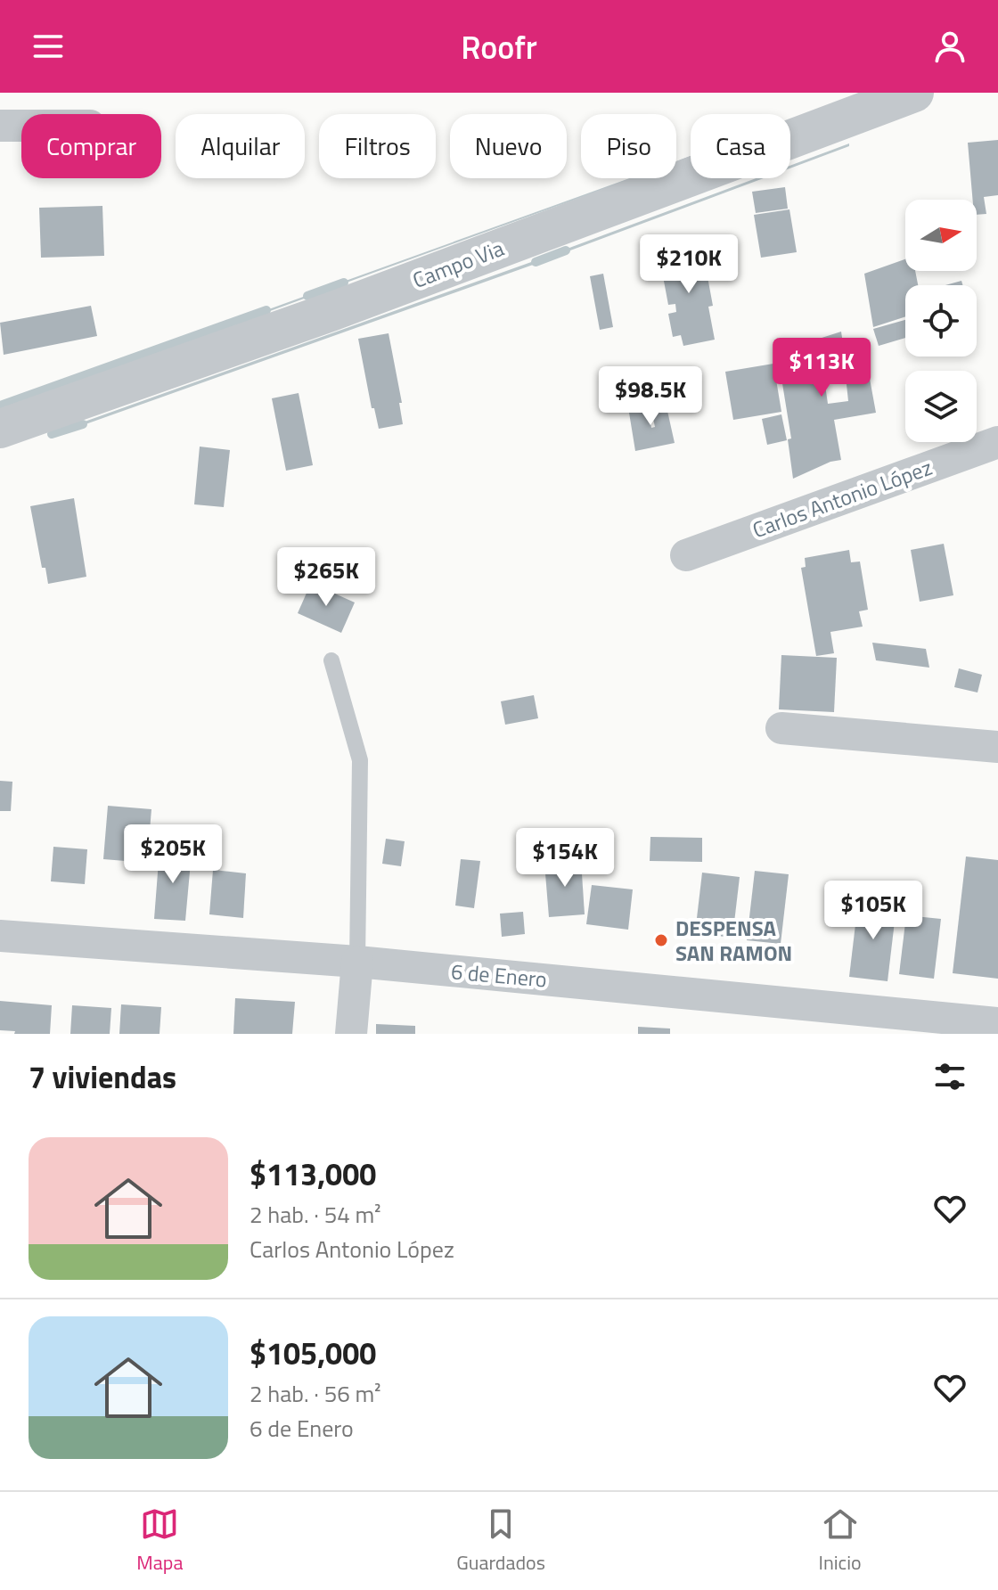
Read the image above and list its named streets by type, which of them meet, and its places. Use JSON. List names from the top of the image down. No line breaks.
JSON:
{"streets":{"street":["Campo Via","Carlos Antonio López","6 de Enero"]},"places":["DESPENSA SAN RAMON"],"north":"right","page":{"header":"Roofr","chip":["Comprar","Alquilar","Filtros","Nuevo","Piso","Casa"],"price":["$210K","$113K","$98.5K","$265K","$205K","$154K","$105K"],"heading":"7 viviendas","list":[{"name":"$113,000","note":"2 hab. · 54 m² · Carlos Antonio López"},{"name":"$105,000","note":"2 hab. · 56 m² · 6 de Enero"}],"tabs":["Mapa","Guardados","Inicio"]}}
